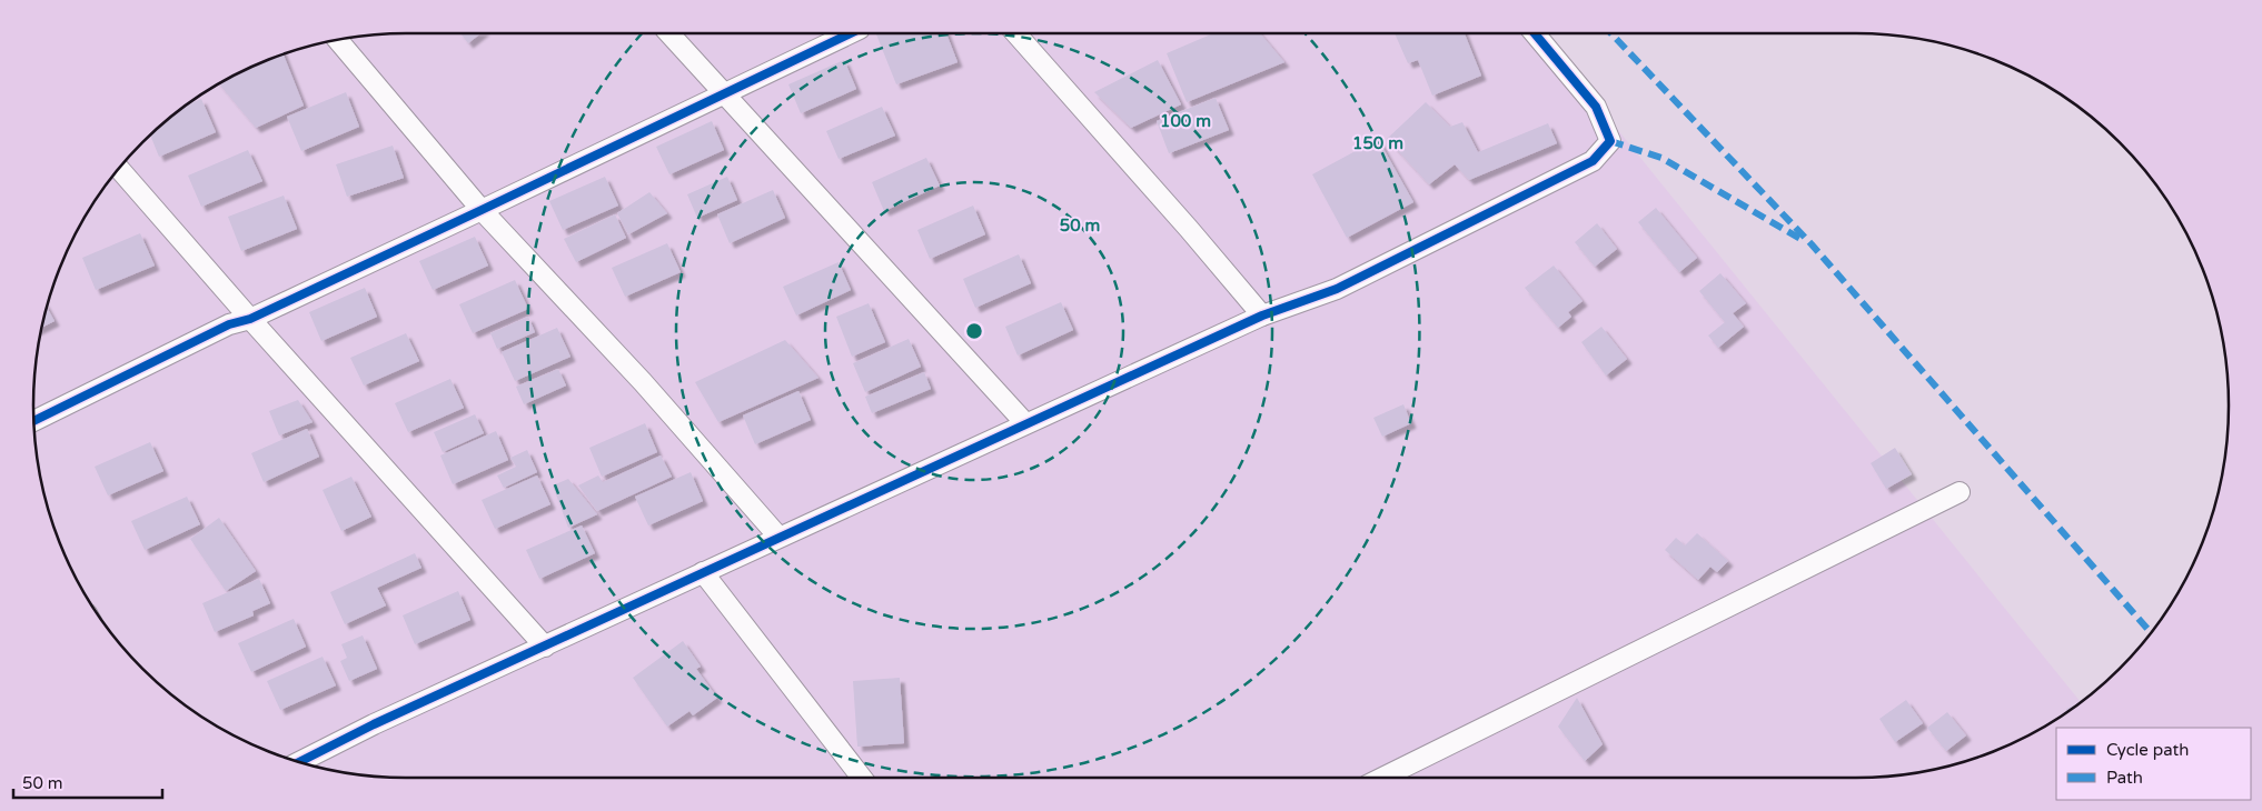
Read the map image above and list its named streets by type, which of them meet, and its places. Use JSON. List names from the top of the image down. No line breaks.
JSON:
{"legend":["Cycle path","Path"],"scale_bar":"50 m","rings":["100 m","150 m","50 m"]}
